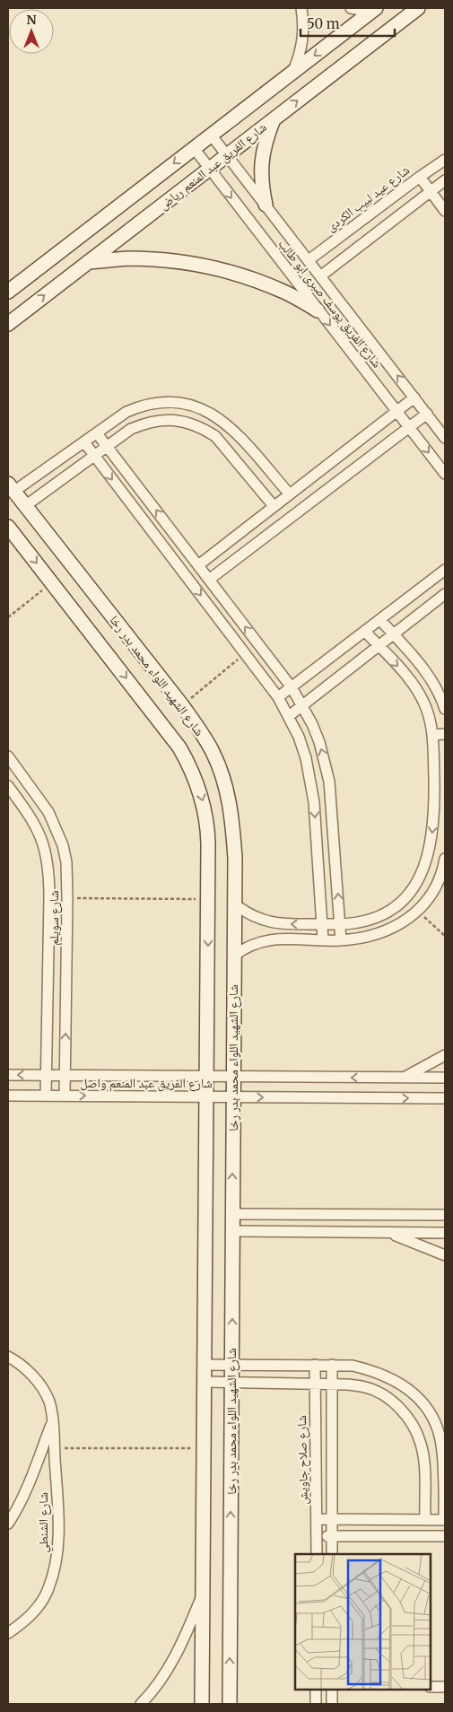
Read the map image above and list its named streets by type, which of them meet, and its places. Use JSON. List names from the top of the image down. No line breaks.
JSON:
{"streets":{"street":["شارع الفريق عبد المنعم رياض","شارع عيد لبيب الكردى","شارع الفريق يوسف صبرى ابو طالب","شارع الشهيد اللواء محمد بدر رخا","شارع سويلم","شارع الفريق عبد المنعم واصل","شارع صلاح جاويش","شارع الشنطي"]},"crossings":[["شارع الفريق عبد المنعم رياض","شارع الفريق يوسف صبرى ابو طالب"],["شارع عيد لبيب الكردى","شارع الفريق يوسف صبرى ابو طالب"],["شارع الشهيد اللواء محمد بدر رخا","شارع الفريق عبد المنعم واصل"],["شارع سويلم","شارع الفريق عبد المنعم واصل"]],"scale_bar":"50 m","north":"top"}
